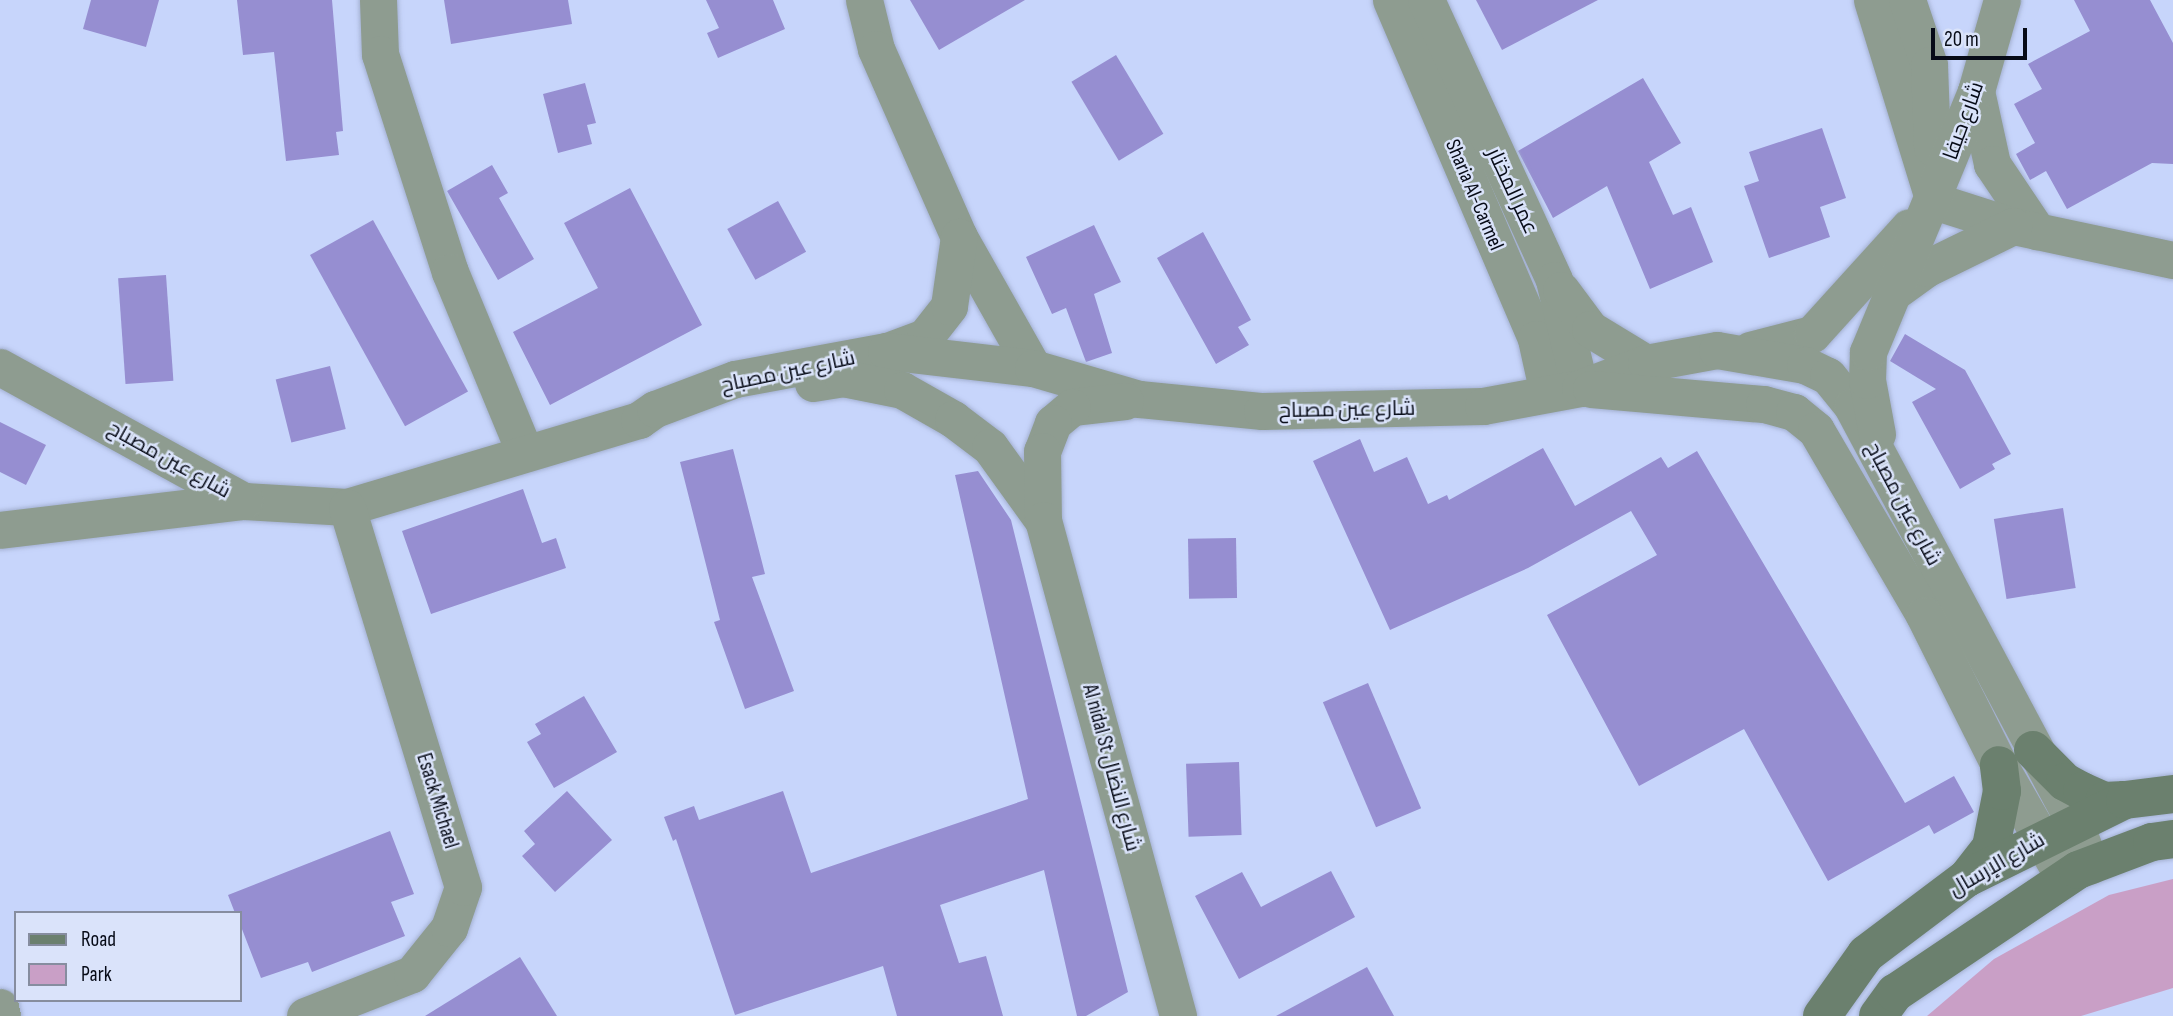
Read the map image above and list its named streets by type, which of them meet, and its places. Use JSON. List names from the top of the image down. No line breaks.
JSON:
{"streets":{"main road":["شارع الإرسال"],"street":["شارع حيفا","عمر المختار","Sharia Al-Carmel","شارع عين مصباح","Al nidal St شارع النضال","Esack Michael"]},"crossings":[["شارع حيفا","شارع عين مصباح"],["عمر المختار","Sharia Al-Carmel"],["عمر المختار","شارع عين مصباح"],["Sharia Al-Carmel","شارع عين مصباح"],["شارع عين مصباح","Esack Michael"],["شارع عين مصباح","شارع الإرسال"]],"legend":["Road","Park"],"scale_bar":"20 m"}
